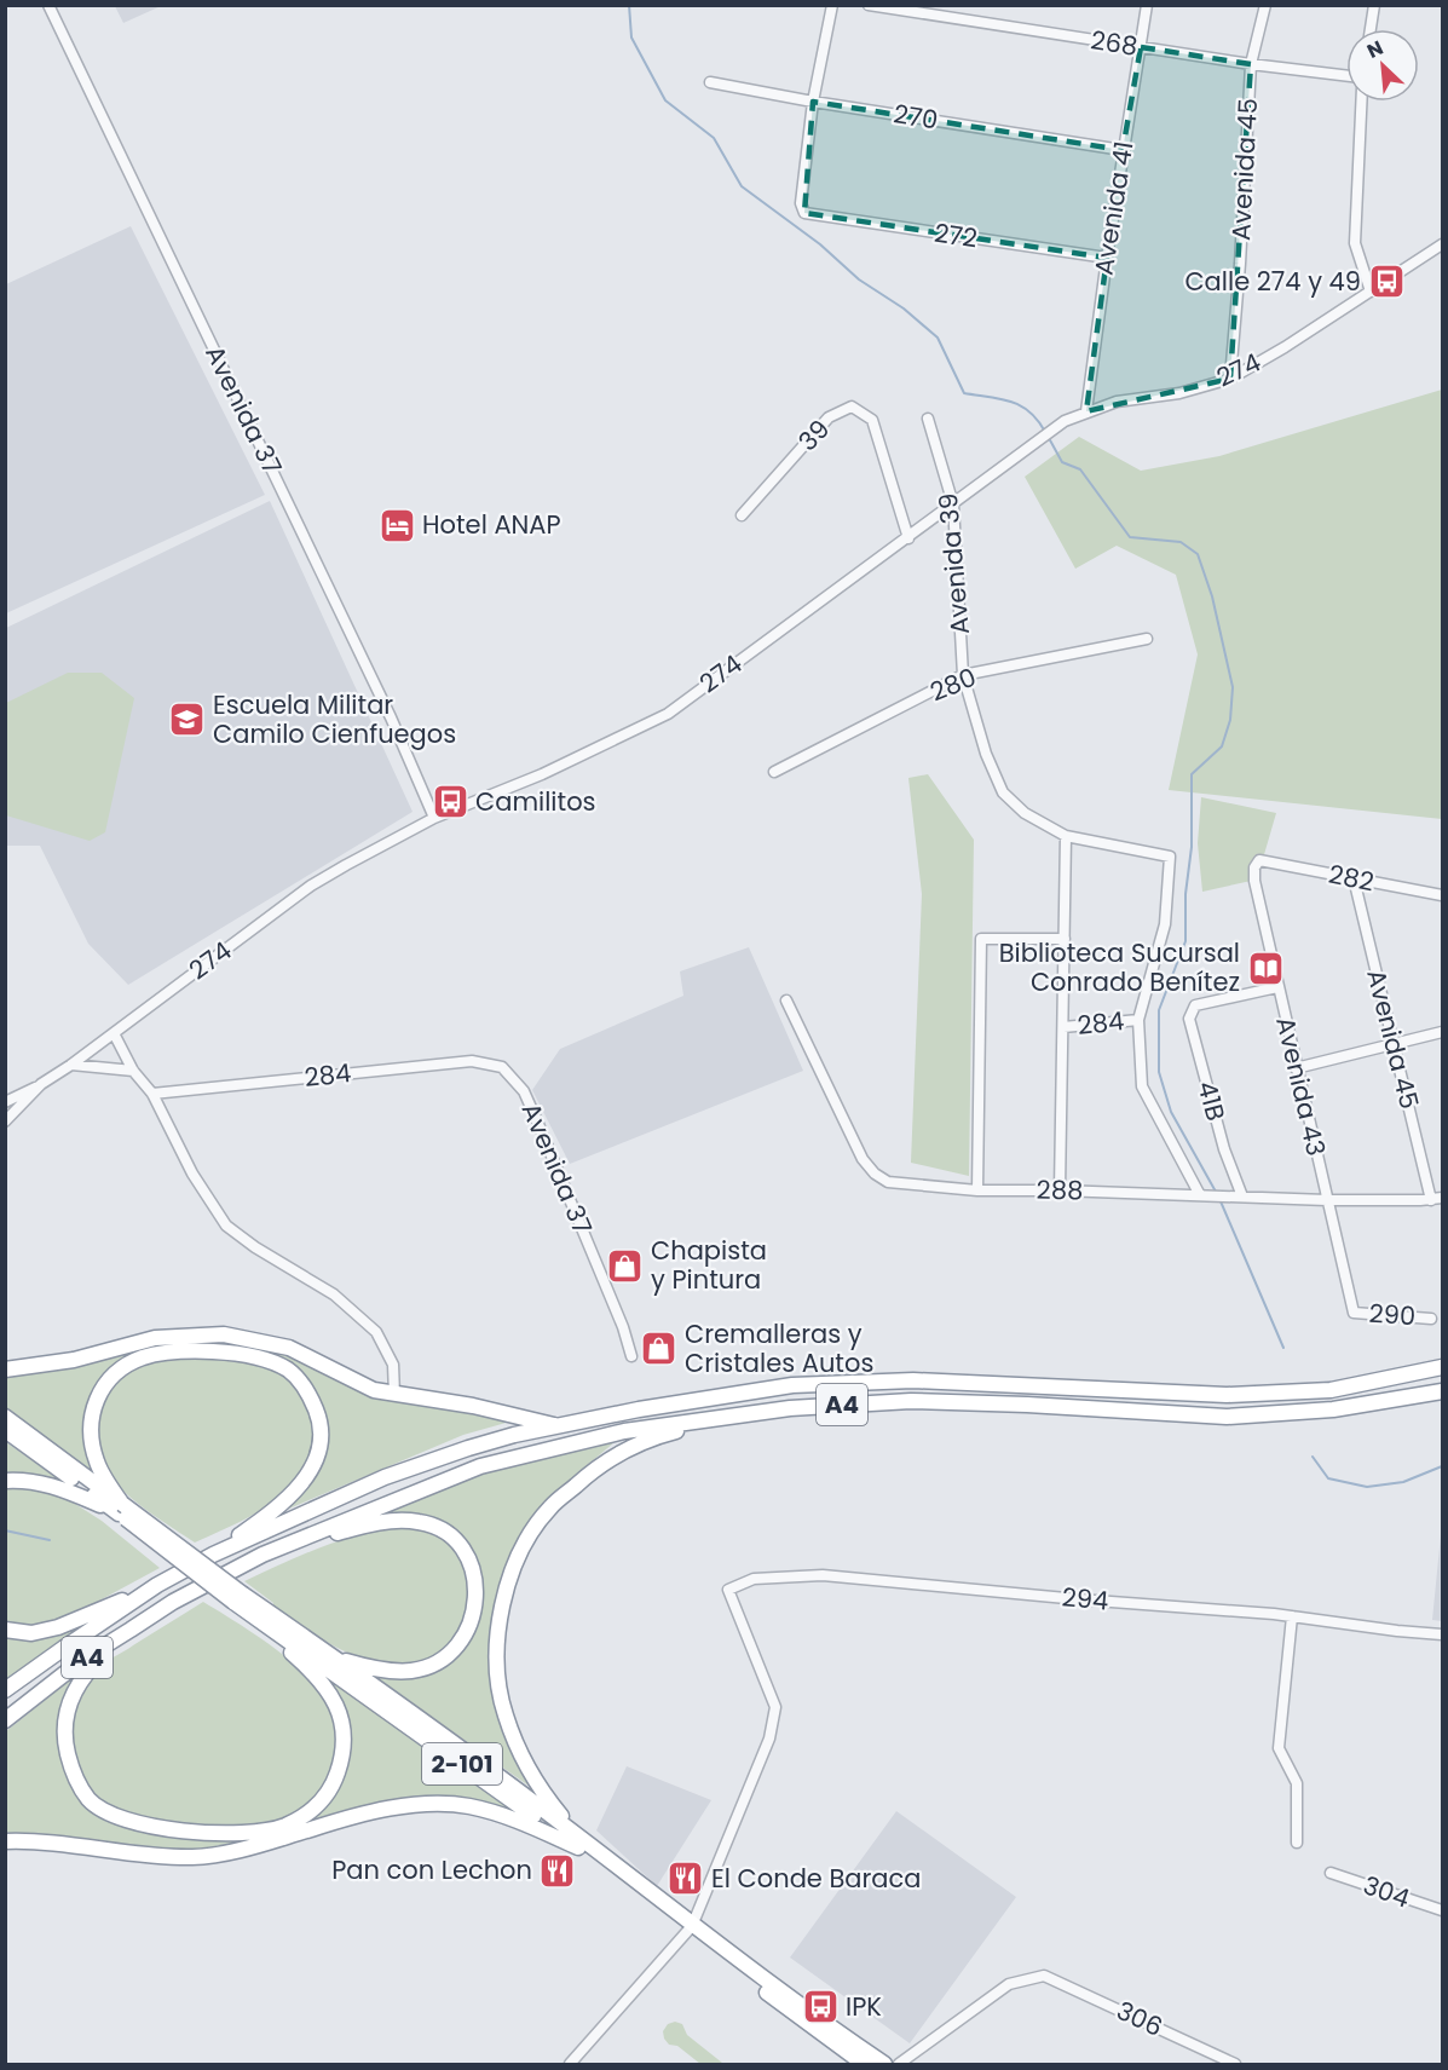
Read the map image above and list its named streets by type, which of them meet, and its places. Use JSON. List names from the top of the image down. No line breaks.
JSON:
{"streets":{"highway":["A4","2-101"],"street":["268","270","Avenida 45","Avenida 41","272","274","Avenida 37","39","Avenida 39","280","282","284","Avenida 43","41B","288","290","294","304","306"]},"crossings":[["268","Avenida 45"],["268","Avenida 41"],["270","Avenida 41"],["270","272"],["Avenida 45","274"],["Avenida 45","282"],["Avenida 45","288"],["Avenida 41","272"],["Avenida 41","274"],["274","Avenida 37"],["274","39"],["274","Avenida 39"],["Avenida 37","284"],["Avenida 39","280"],["282","Avenida 43"],["Avenida 43","41B"],["Avenida 43","288"],["Avenida 43","290"],["41B","288"],["294","2-101"]],"places":{"bus stop":["Calle 274 y 49","Camilitos","IPK"],"hotel":["Hotel ANAP"],"school or university":["Escuela Militar Camilo Cienfuegos"],"library":["Biblioteca Sucursal Conrado Benítez"],"shop":["Chapista y Pintura","Cremalleras y Cristales Autos"],"restaurant":["Pan con Lechon","El Conde Baraca"]},"north":"top left"}
